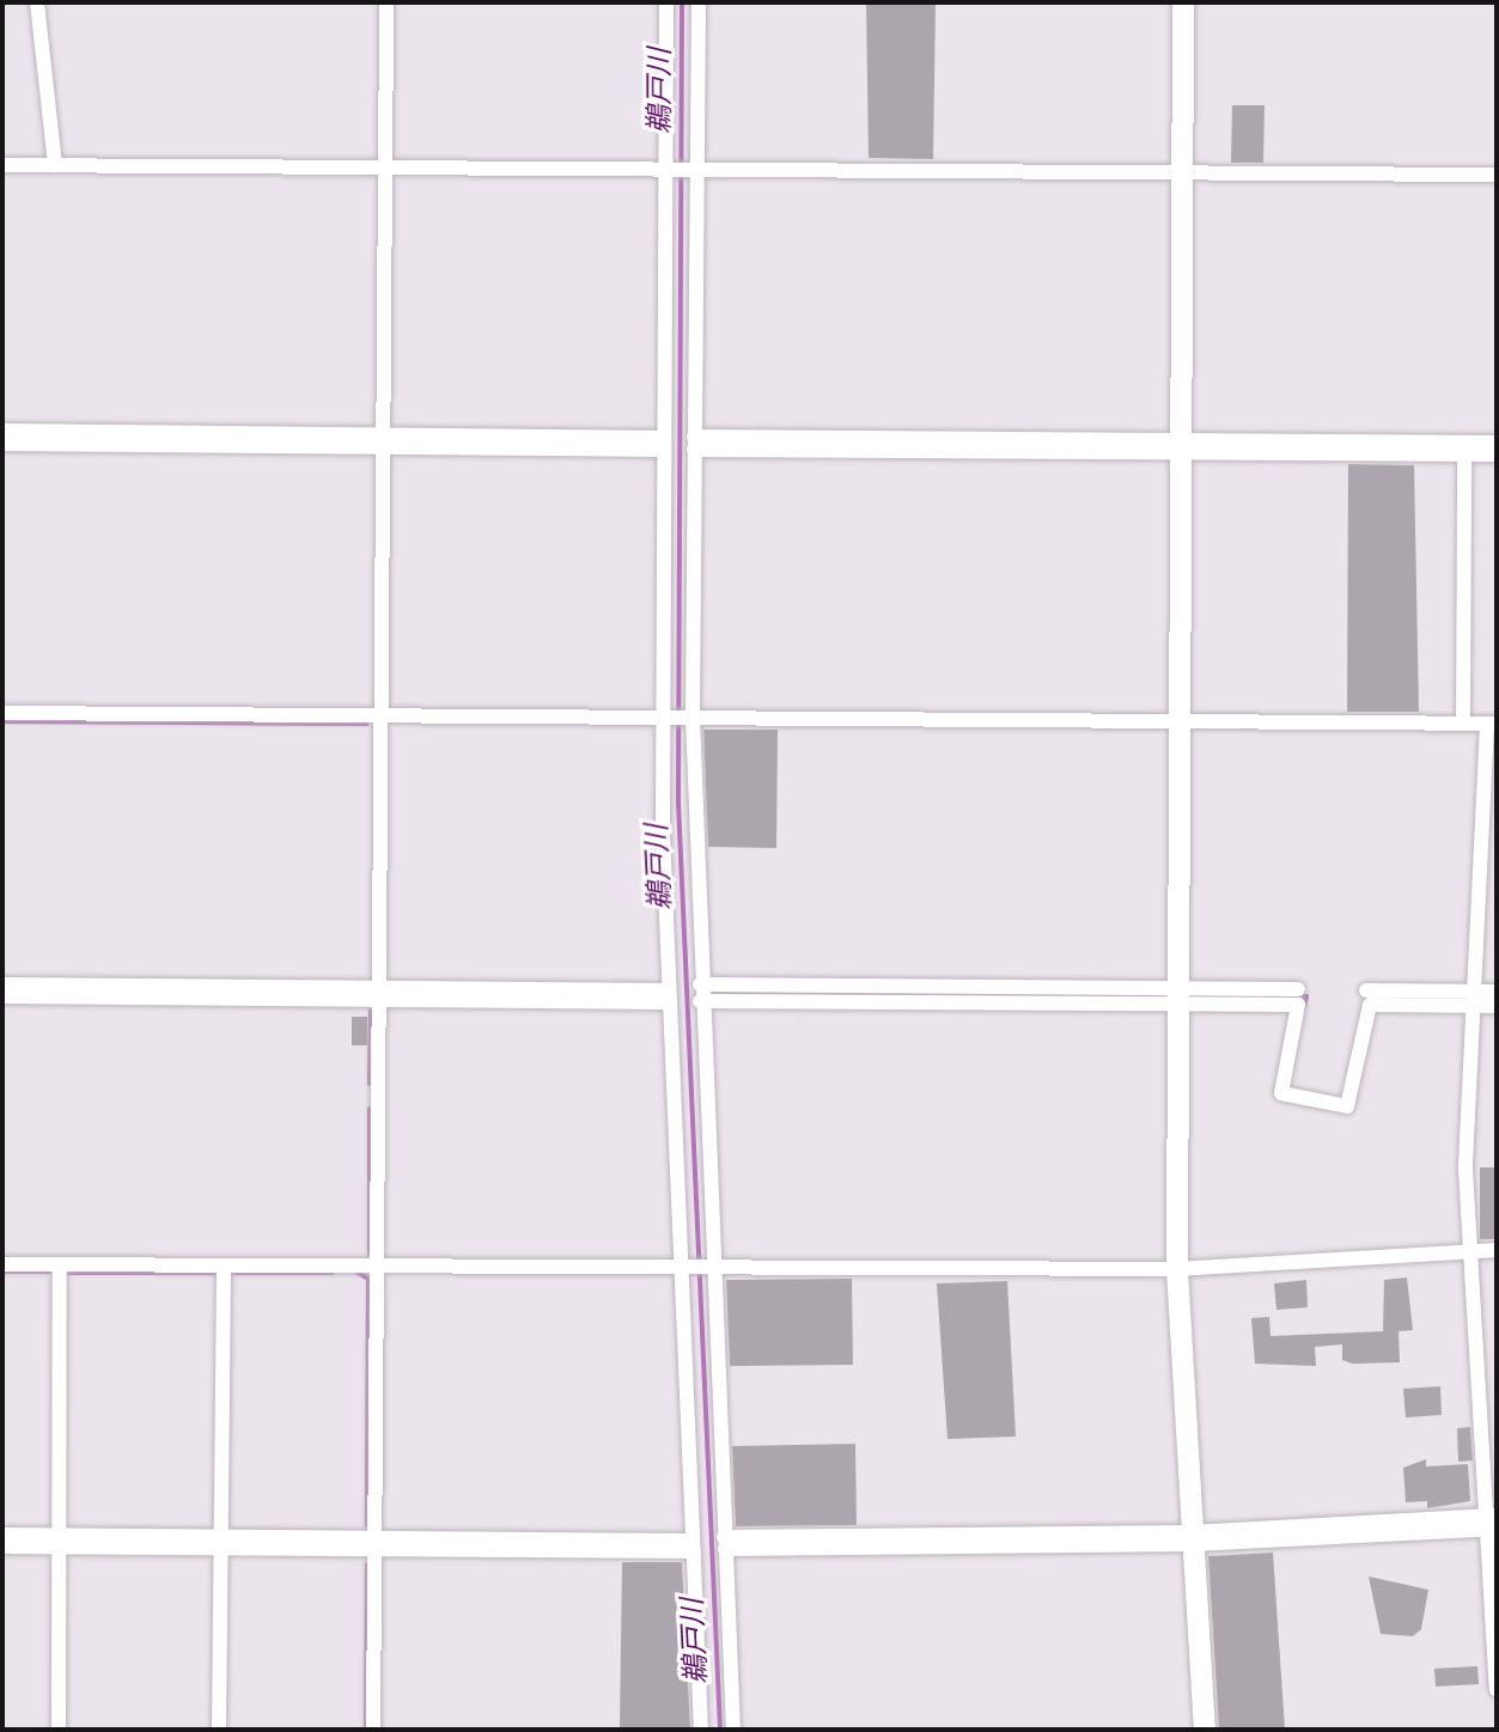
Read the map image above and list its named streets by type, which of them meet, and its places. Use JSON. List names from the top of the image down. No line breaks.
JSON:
{"water":["鵜戸川"]}
